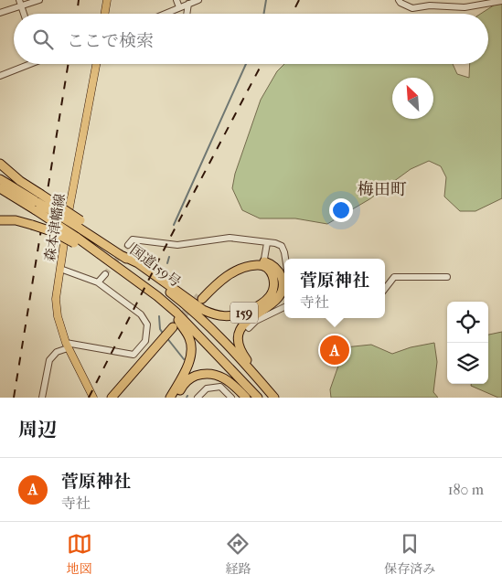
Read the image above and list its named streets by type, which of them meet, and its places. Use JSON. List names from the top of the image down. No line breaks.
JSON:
{"streets":{"highway":["国道159号","159"],"main road":["森本津幡線"]},"crossings":[["国道159号","159"]],"districts":["梅田町"],"north":"top left","page":{"search":"ここで検索","popup":["菅原神社","寺社"],"pins":"A","heading":"周辺","list":[{"mark":"A","name":"菅原神社","note":"寺社","value":"180 m"}],"nav":["地図","経路","保存済み"]}}
